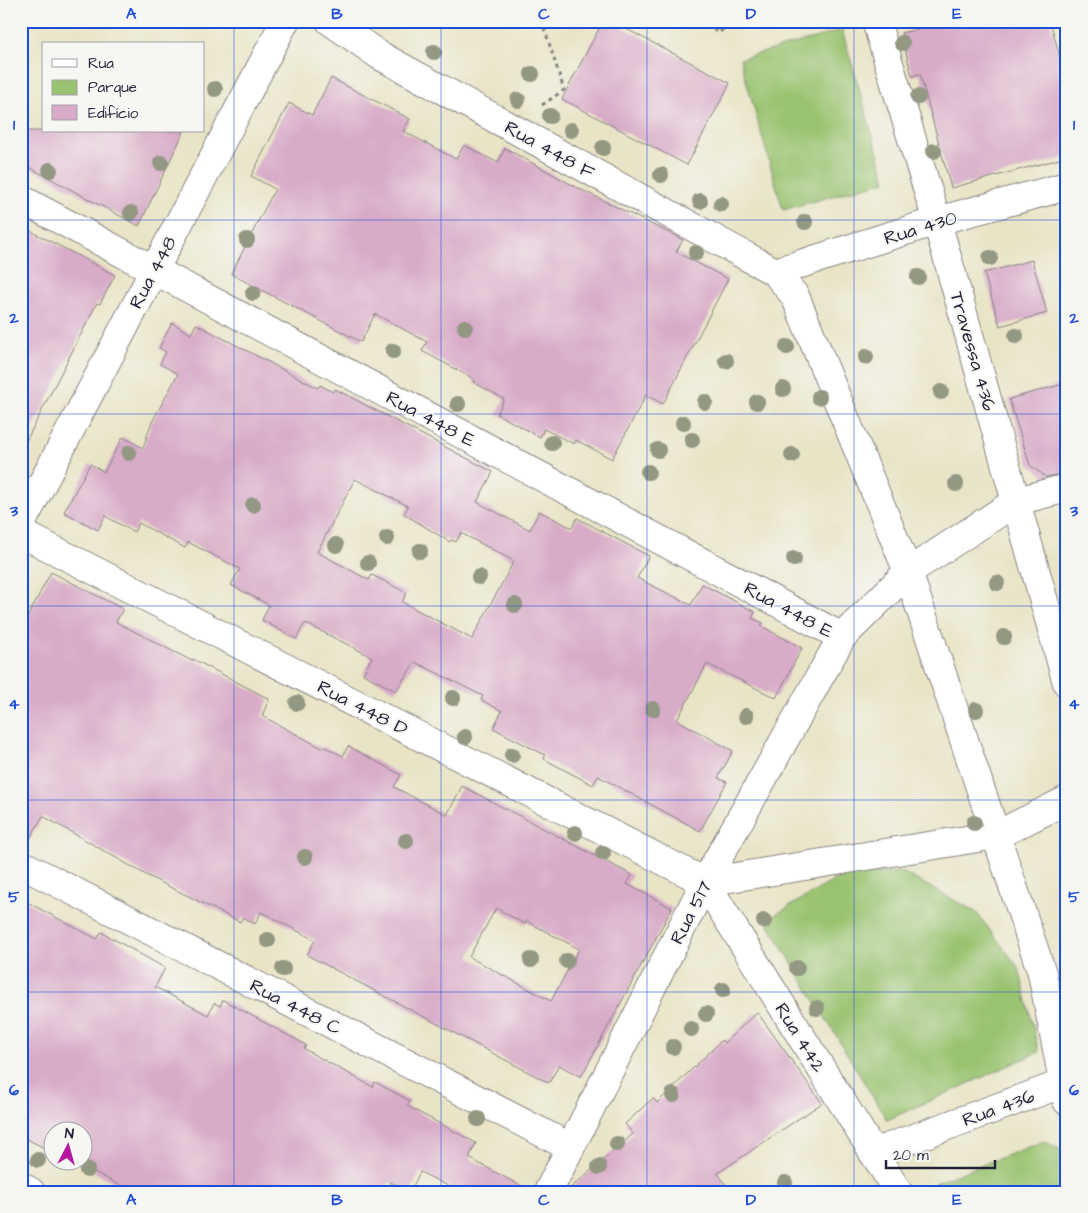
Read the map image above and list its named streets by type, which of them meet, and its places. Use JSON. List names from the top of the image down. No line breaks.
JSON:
{"streets":{"street":["Rua 448 F","Rua 430","Rua 448","Travessa 436","Rua 448 E","Rua 448 D","Rua 517","Rua 448 C","Rua 442","Rua 436"]},"crossings":[["Rua 448 F","Rua 430"],["Rua 430","Travessa 436"],["Rua 448","Rua 448 E"],["Travessa 436","Rua 517"],["Rua 448 E","Rua 517"],["Rua 448 D","Rua 517"],["Rua 448 D","Rua 442"],["Rua 517","Rua 448 C"],["Rua 517","Rua 442"],["Rua 442","Rua 436"]],"legend":["Rua","Parque","Edifício"],"scale_bar":"20 m","north":"top","grid":{"columns":["A","B","C","D","E"],"rows":["1","2","3","4","5","6"]}}
